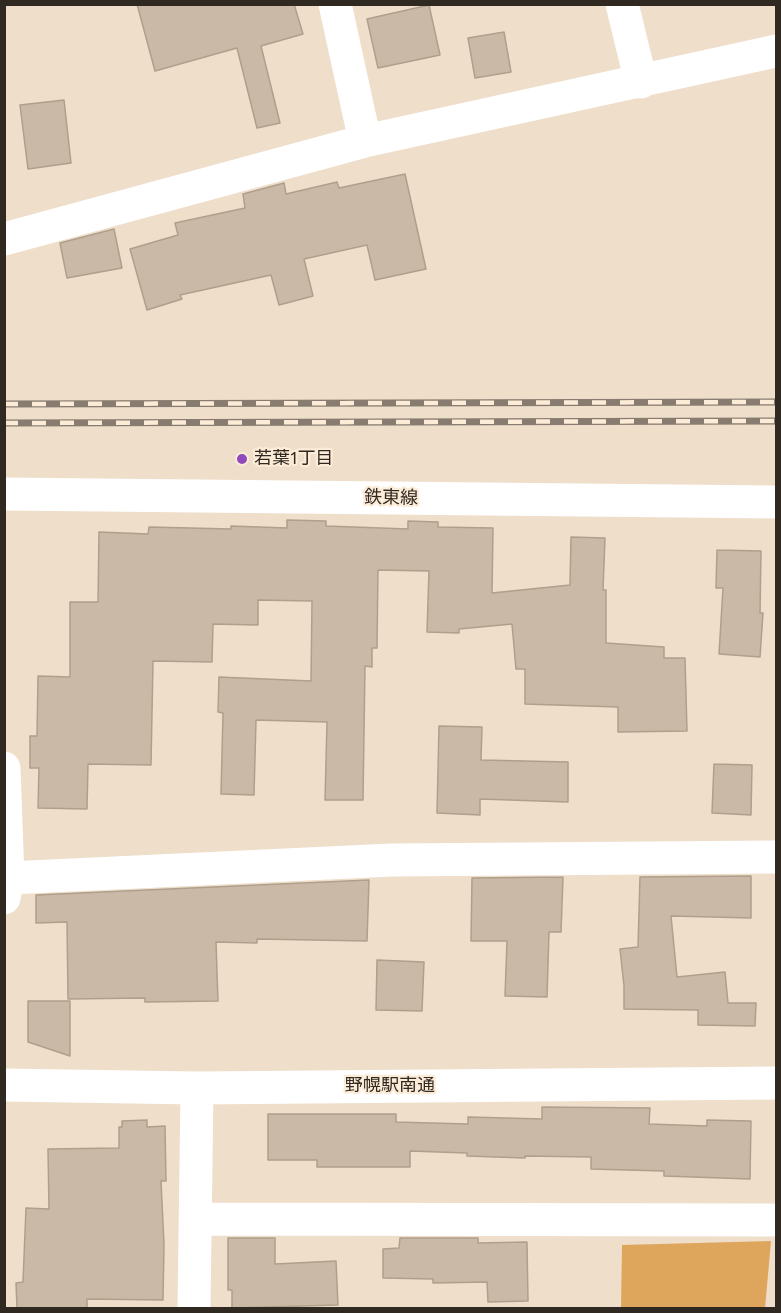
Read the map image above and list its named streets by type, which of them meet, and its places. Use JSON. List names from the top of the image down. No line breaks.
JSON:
{"streets":{"street":["鉄東線","野幌駅南通"]},"places":["若葉1丁目"]}
